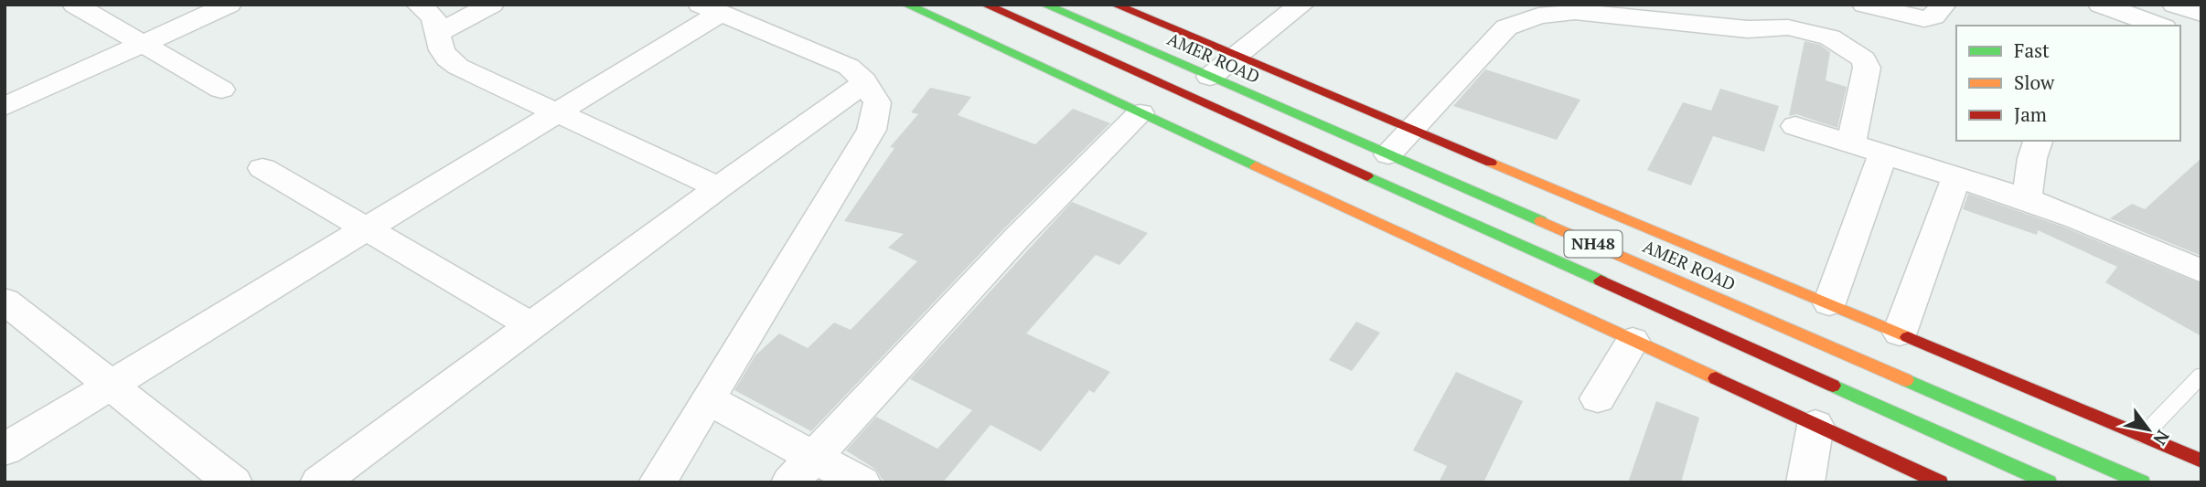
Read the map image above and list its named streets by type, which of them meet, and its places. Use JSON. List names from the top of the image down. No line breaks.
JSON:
{"streets":{"main road":["AMER ROAD","NH48"]},"legend":["Fast","Slow","Jam"],"north":"bottom right"}
